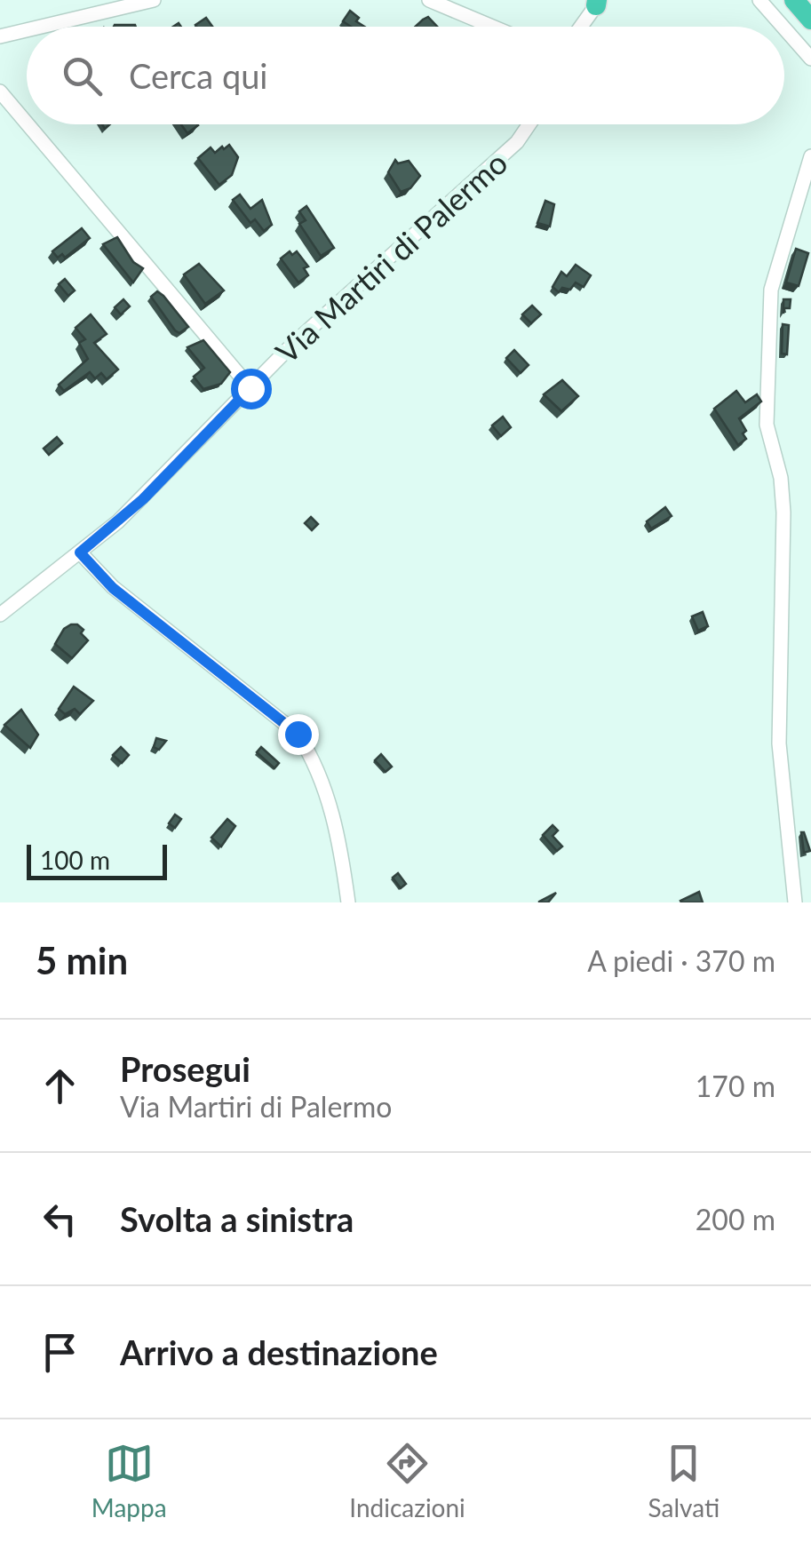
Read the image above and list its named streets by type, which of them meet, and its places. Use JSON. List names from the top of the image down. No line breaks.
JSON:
{"streets":{"street":["Via Martiri di Palermo"]},"scale_bar":"100 m","page":{"search":"Cerca qui","scale":"100 m","heading":["5 min","A piedi · 370 m"],"list":[["Prosegui","Via Martiri di Palermo","170 m"],["Svolta a sinistra","200 m"],"Arrivo a destinazione"],"nav":["Mappa","Indicazioni","Salvati"]}}
